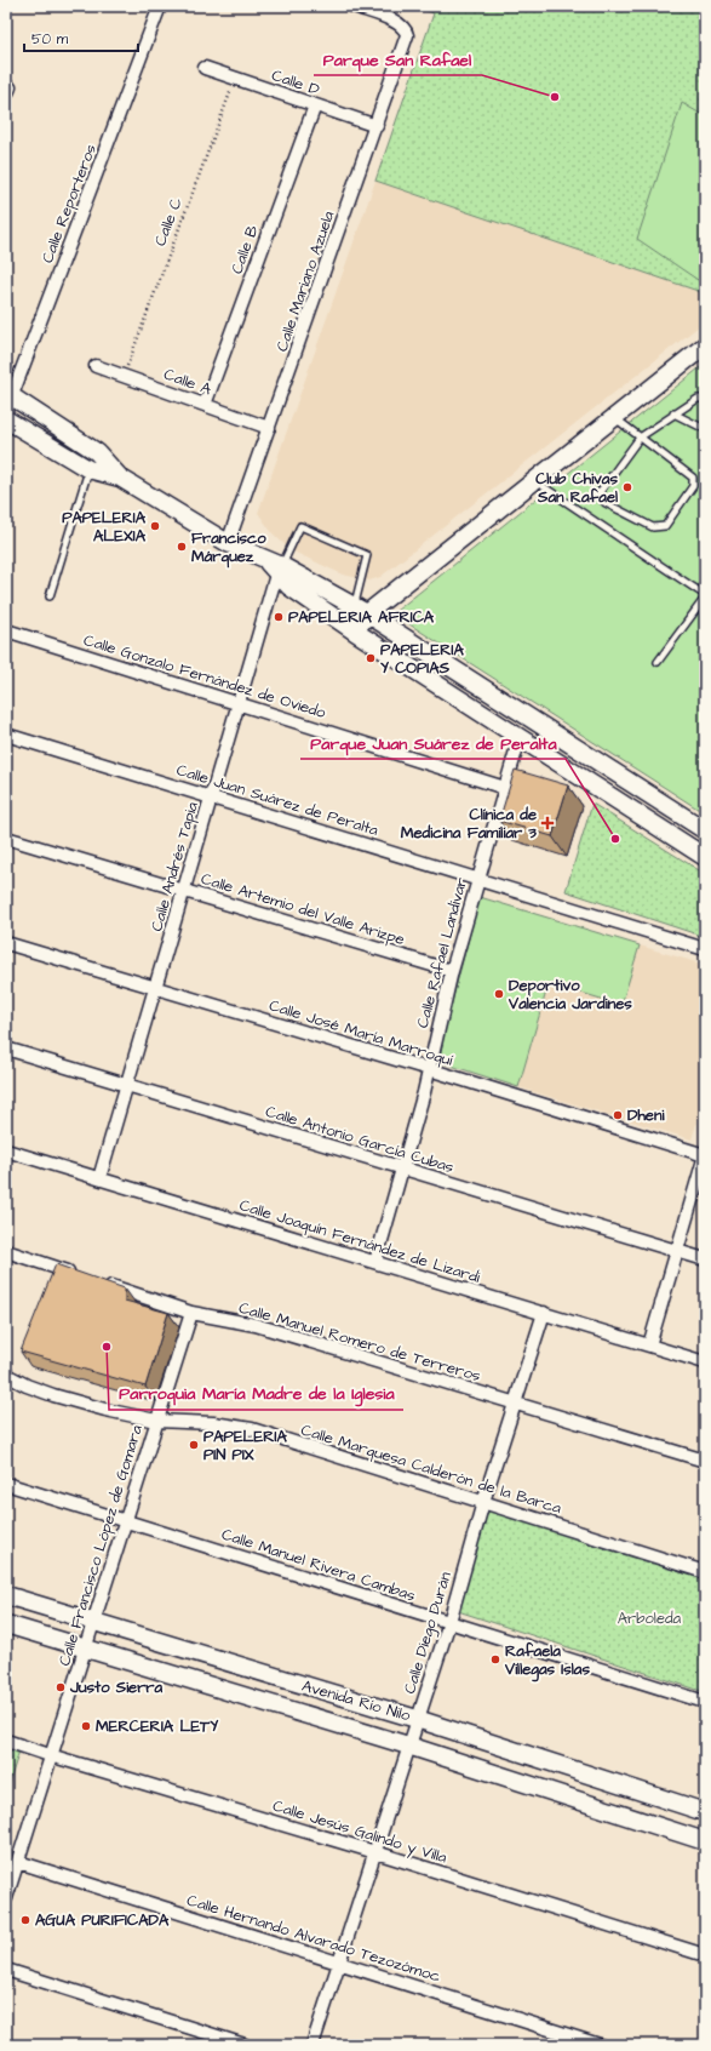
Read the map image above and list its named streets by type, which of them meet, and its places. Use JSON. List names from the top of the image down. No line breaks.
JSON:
{"streets":{"street":["Calle D","Calle Reporteros","Calle B","Calle Mariano Azuela","Calle A","Calle Gonzalo Fernández de Oviedo","Calle Juan Suárez de Peralta","Calle Andrés Tapia","Calle Artemio del Valle Arizpe","Calle Rafael Landívar","Calle José María Marroquí","Calle Antonio García Cubas","Calle Joaquín Fernández de Lizardi","Calle Manuel Romero de Terreros","Calle Marquesa Calderón de la Barca","Calle Francisco López de Gomara","Calle Manuel Rivera Cambas","Calle Diego Durán","Avenida Río Nilo","Calle Jesús Galindo y Villa","Calle Hernando Alvarado Tezozómoc"],"path":["Calle C"]},"crossings":[["Calle D","Calle C"],["Calle D","Calle B"],["Calle D","Calle Mariano Azuela"],["Calle C","Calle A"],["Calle B","Calle A"],["Calle Mariano Azuela","Calle A"],["Calle Gonzalo Fernández de Oviedo","Calle Andrés Tapia"],["Calle Gonzalo Fernández de Oviedo","Calle Rafael Landívar"],["Calle Juan Suárez de Peralta","Calle Andrés Tapia"],["Calle Juan Suárez de Peralta","Calle Rafael Landívar"],["Calle Andrés Tapia","Calle Artemio del Valle Arizpe"],["Calle Andrés Tapia","Calle José María Marroquí"],["Calle Andrés Tapia","Calle Antonio García Cubas"],["Calle Andrés Tapia","Calle Joaquín Fernández de Lizardi"],["Calle Artemio del Valle Arizpe","Calle Rafael Landívar"],["Calle Rafael Landívar","Calle José María Marroquí"],["Calle Rafael Landívar","Calle Antonio García Cubas"],["Calle Rafael Landívar","Calle Joaquín Fernández de Lizardi"],["Calle Joaquín Fernández de Lizardi","Calle Diego Durán"],["Calle Manuel Romero de Terreros","Calle Francisco López de Gomara"],["Calle Manuel Romero de Terreros","Calle Diego Durán"],["Calle Marquesa Calderón de la Barca","Calle Francisco López de Gomara"],["Calle Marquesa Calderón de la Barca","Calle Diego Durán"],["Calle Francisco López de Gomara","Calle Manuel Rivera Cambas"],["Calle Francisco López de Gomara","Avenida Río Nilo"],["Calle Francisco López de Gomara","Calle Jesús Galindo y Villa"],["Calle Francisco López de Gomara","Calle Hernando Alvarado Tezozómoc"],["Calle Manuel Rivera Cambas","Calle Diego Durán"],["Calle Diego Durán","Avenida Río Nilo"],["Calle Diego Durán","Calle Jesús Galindo y Villa"],["Calle Diego Durán","Calle Hernando Alvarado Tezozómoc"]],"parks":["Arboleda"],"places":{"other":["Parque San Rafael","Club Chivas San Rafael","PAPELERIA ALEXIA","Francisco Márquez","PAPELERIA AFRICA","PAPELERIA Y COPIAS","Parque Juan Suárez de Peralta","Deportivo Valencia Jardines","Dheni","Parroquia María Madre de la Iglesia","PAPELERIA PIN PIX","Rafaela Villegas Islas","Justo Sierra","MERCERIA LETY","AGUA PURIFICADA"],"health":["Clínica de Medicina Familiar 3"]},"scale_bar":"50 m"}
